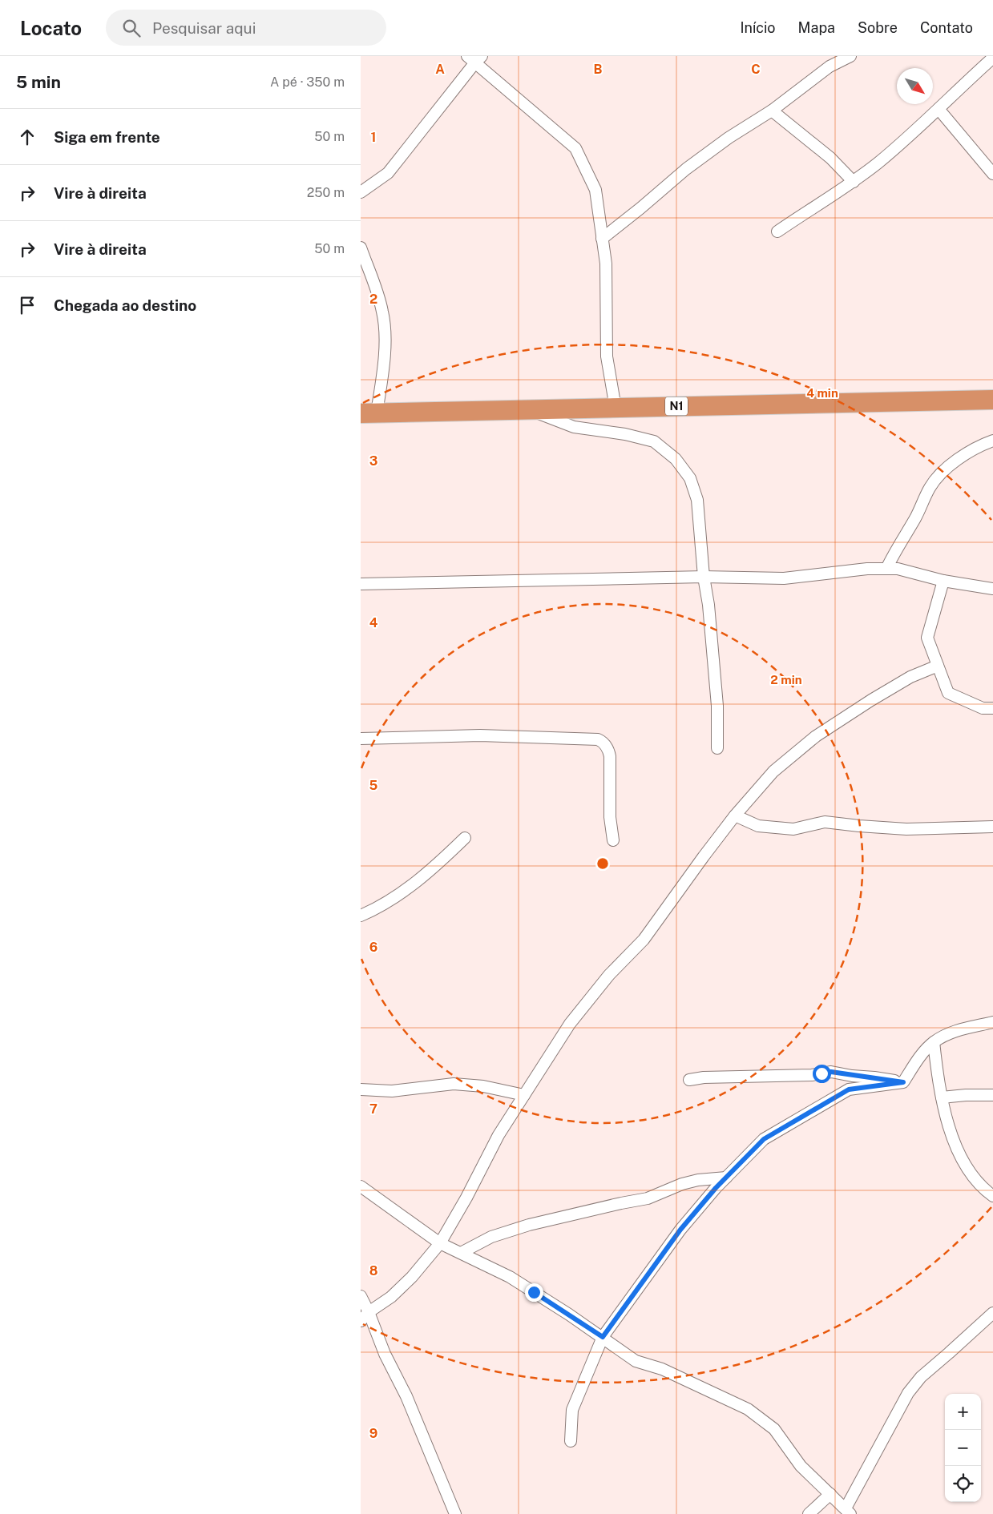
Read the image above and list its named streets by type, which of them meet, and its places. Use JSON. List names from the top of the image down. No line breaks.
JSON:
{"streets":{"highway":["N1"]},"north":"bottom right","page":{"header":"Locato","search":"Pesquisar aqui","nav":["Início","Mapa","Sobre","Contato"],"heading":["5 min","A pé · 350 m"],"list":[["Siga em frente","50 m"],["Vire à direita","250 m"],["Vire à direita","50 m"],"Chegada ao destino"],"map_buttons":["+","−"]},"grid":{"columns":["A","B","C"],"rows":["1","2","3","4","5","6","7","8","9"]},"rings":["4 min","2 min"]}
